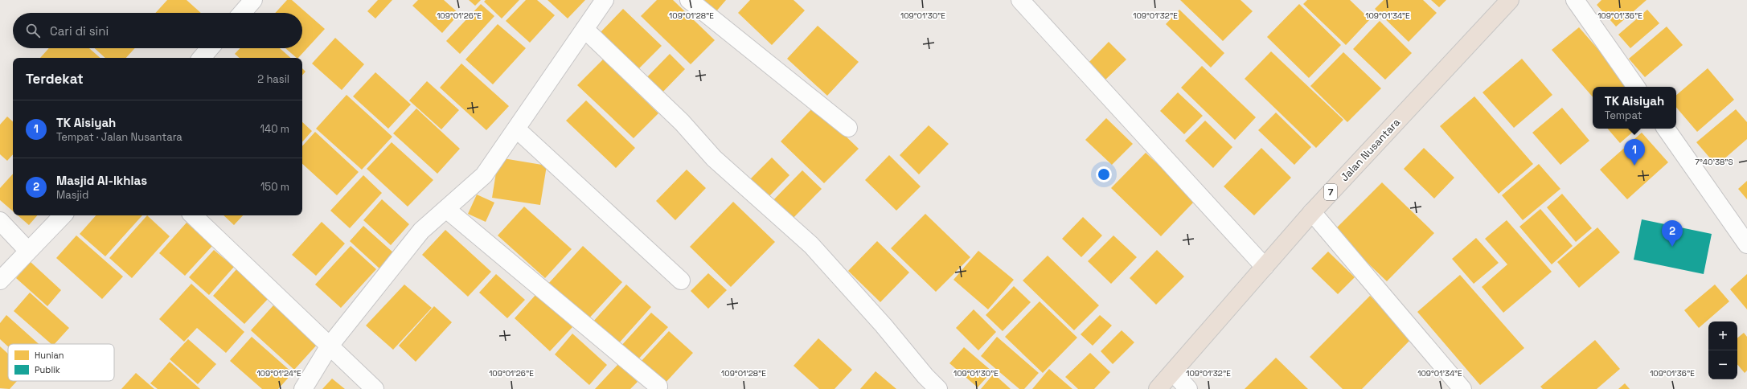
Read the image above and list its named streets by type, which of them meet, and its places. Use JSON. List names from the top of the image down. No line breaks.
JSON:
{"streets":{"highway":["Jalan Nusantara","7"]},"legend":["Hunian","Publik"],"page":{"search":"Cari di sini","heading":["Terdekat","2 hasil"],"popup":["TK Aisiyah","Tempat"],"list":[{"mark":"1","name":"TK Aisiyah","note":"Tempat · Jalan Nusantara","value":"140 m"},{"mark":"2","name":"Masjid Al-Ikhlas","note":"Masjid","value":"150 m"}],"pins":["1","2"],"map_buttons":["+","−"]},"coordinates":["109°01'26\"E","109°01'28\"E","109°01'30\"E","109°01'32\"E","109°01'34\"E","109°01'36\"E","7°40'38\"S","109°01'24\"E"]}
